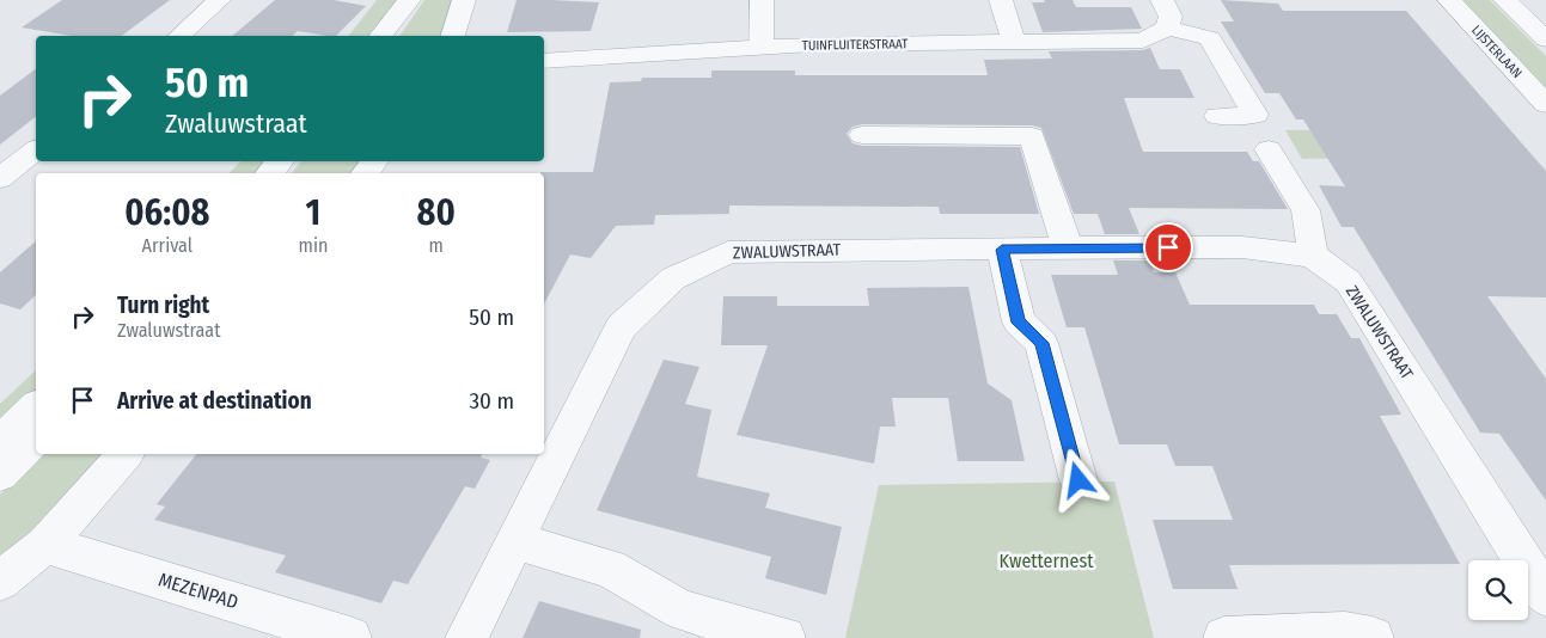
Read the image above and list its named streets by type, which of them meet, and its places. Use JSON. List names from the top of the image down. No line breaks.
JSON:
{"streets":{"street":["TUINFLUITERSTRAAT","LIJSTERLAAN","ZWALUWSTRAAT","MEZENPAD"]},"parks":["Kwetternest"],"page":{"turn":["50 m","Zwaluwstraat"],"eta":["06:08","Arrival","1","min","80","m"],"list":[{"name":"Turn right","note":"Zwaluwstraat","value":"50 m"},{"name":"Arrive at destination","value":"30 m"}]}}
